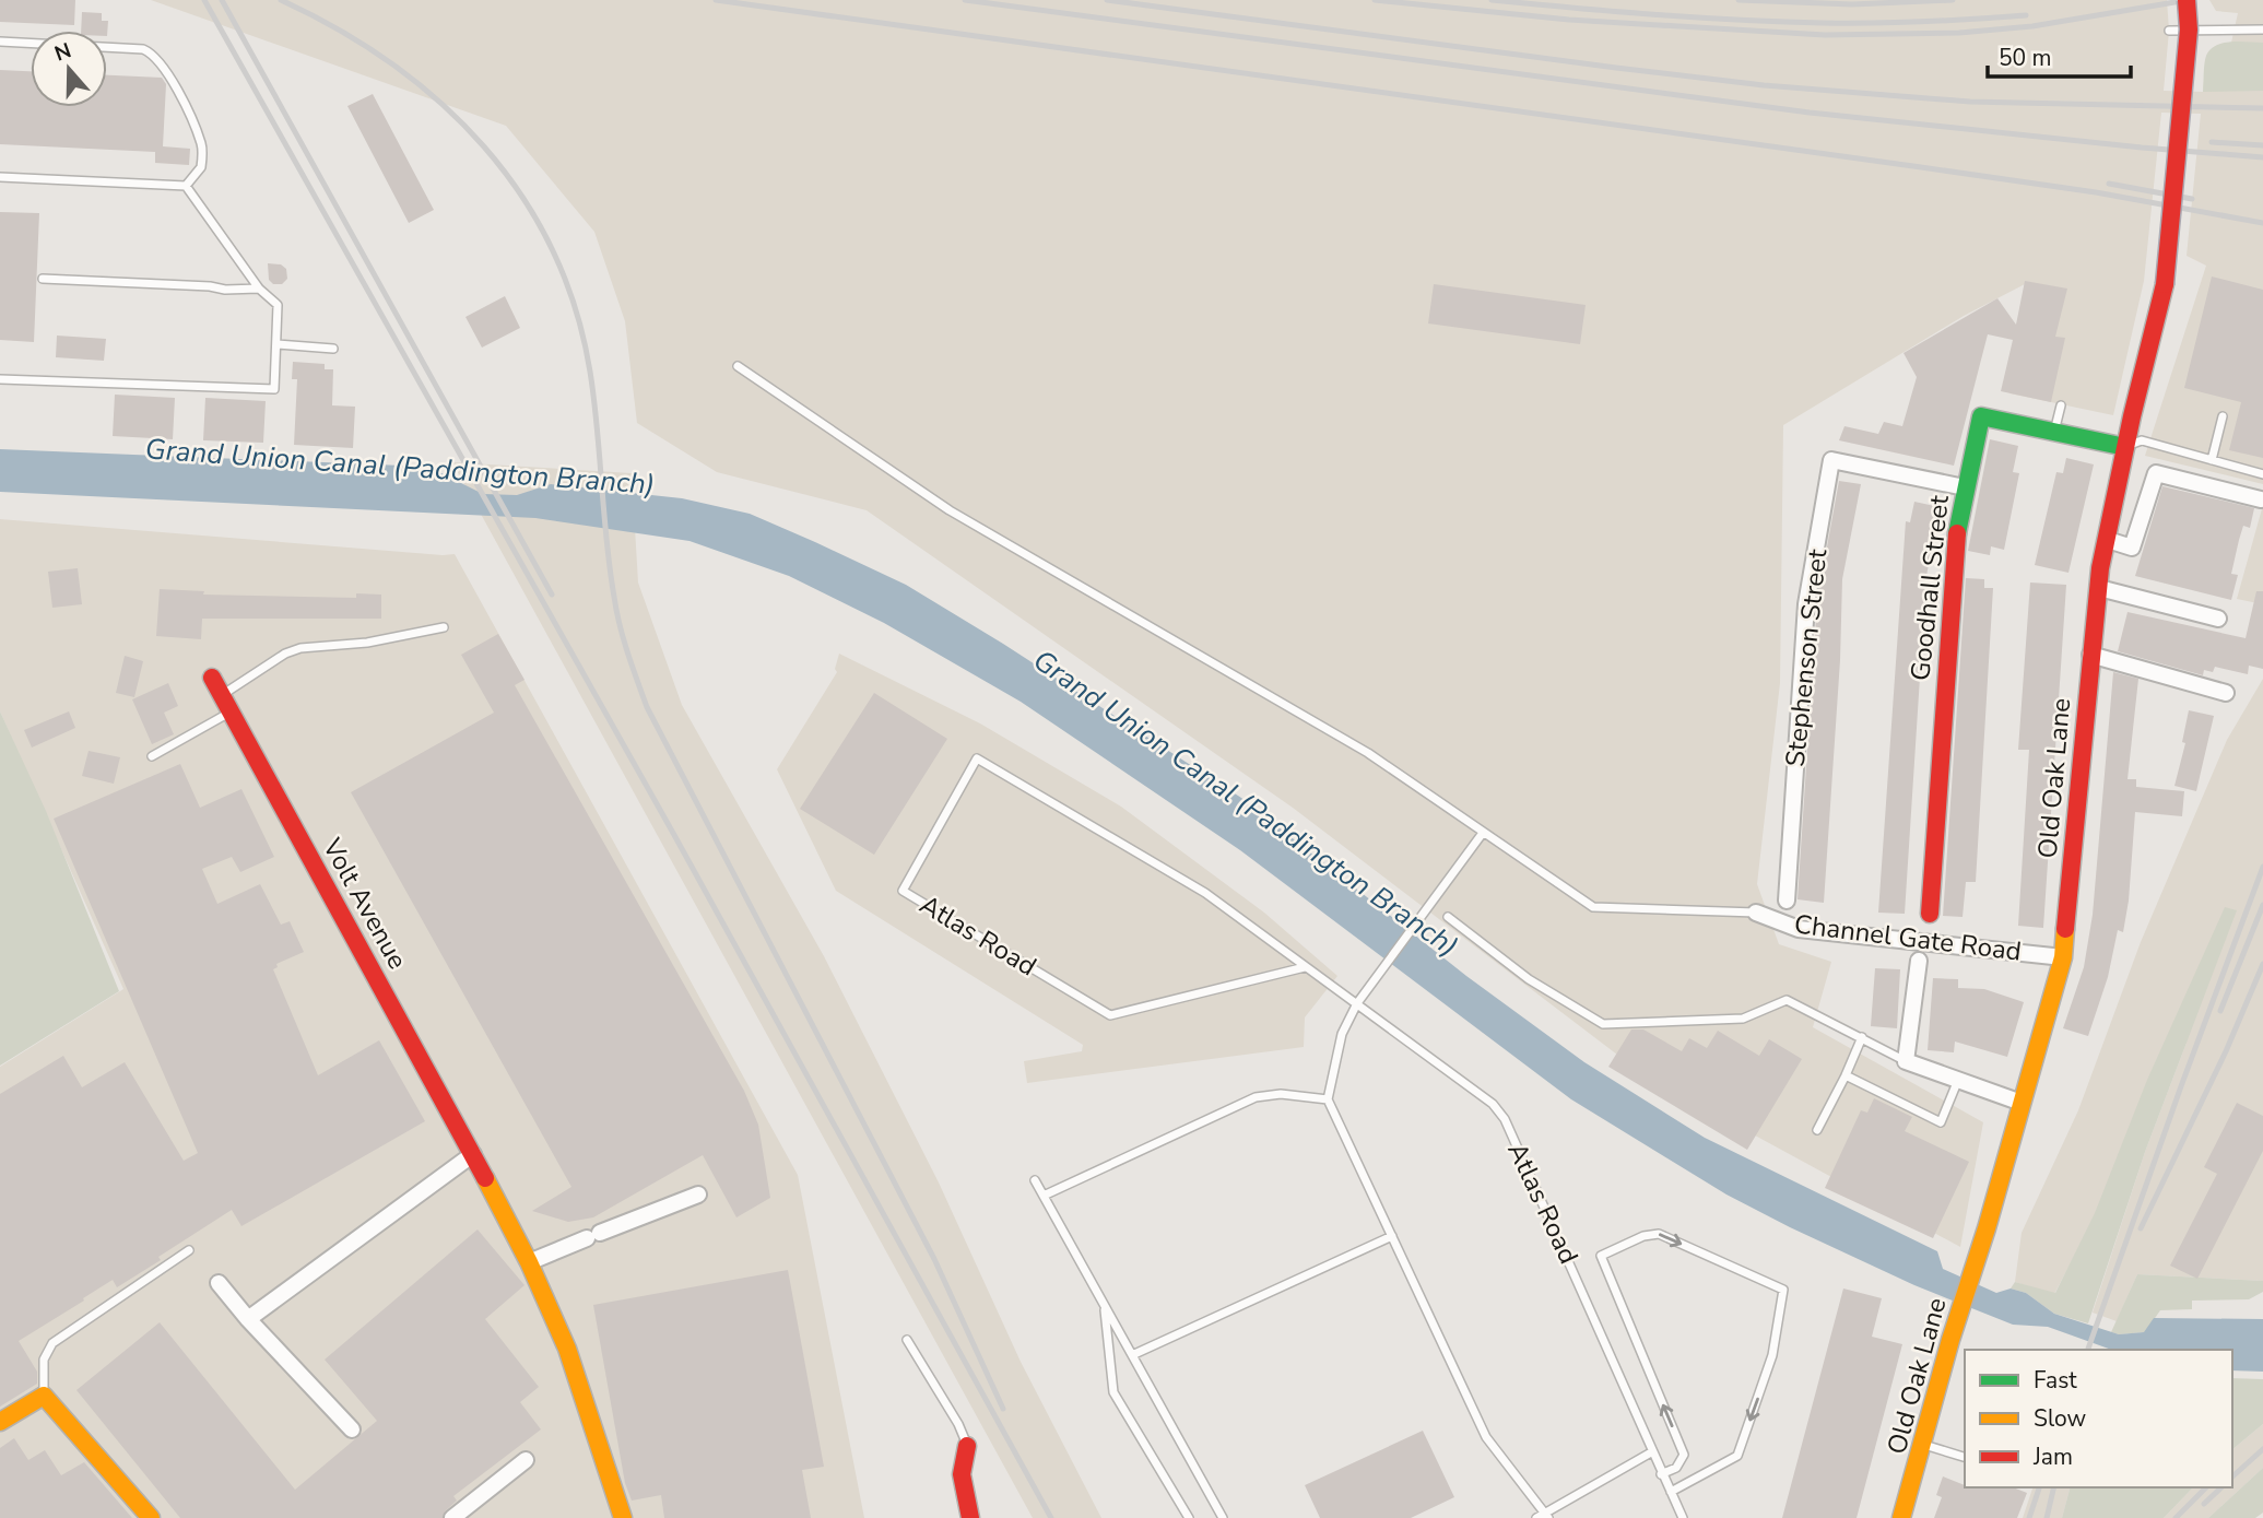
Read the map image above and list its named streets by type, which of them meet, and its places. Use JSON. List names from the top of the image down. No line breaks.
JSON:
{"streets":{"street":["Goodhall Street","Stephenson Street","Old Oak Lane","Volt Avenue","Channel Gate Road"],"lane":["Atlas Road"]},"crossings":[["Goodhall Street","Stephenson Street"],["Goodhall Street","Old Oak Lane"],["Old Oak Lane","Channel Gate Road"]],"water":["Grand Union Canal (Paddington Branch)"],"legend":["Fast","Slow","Jam"],"scale_bar":"50 m","north":"top"}
